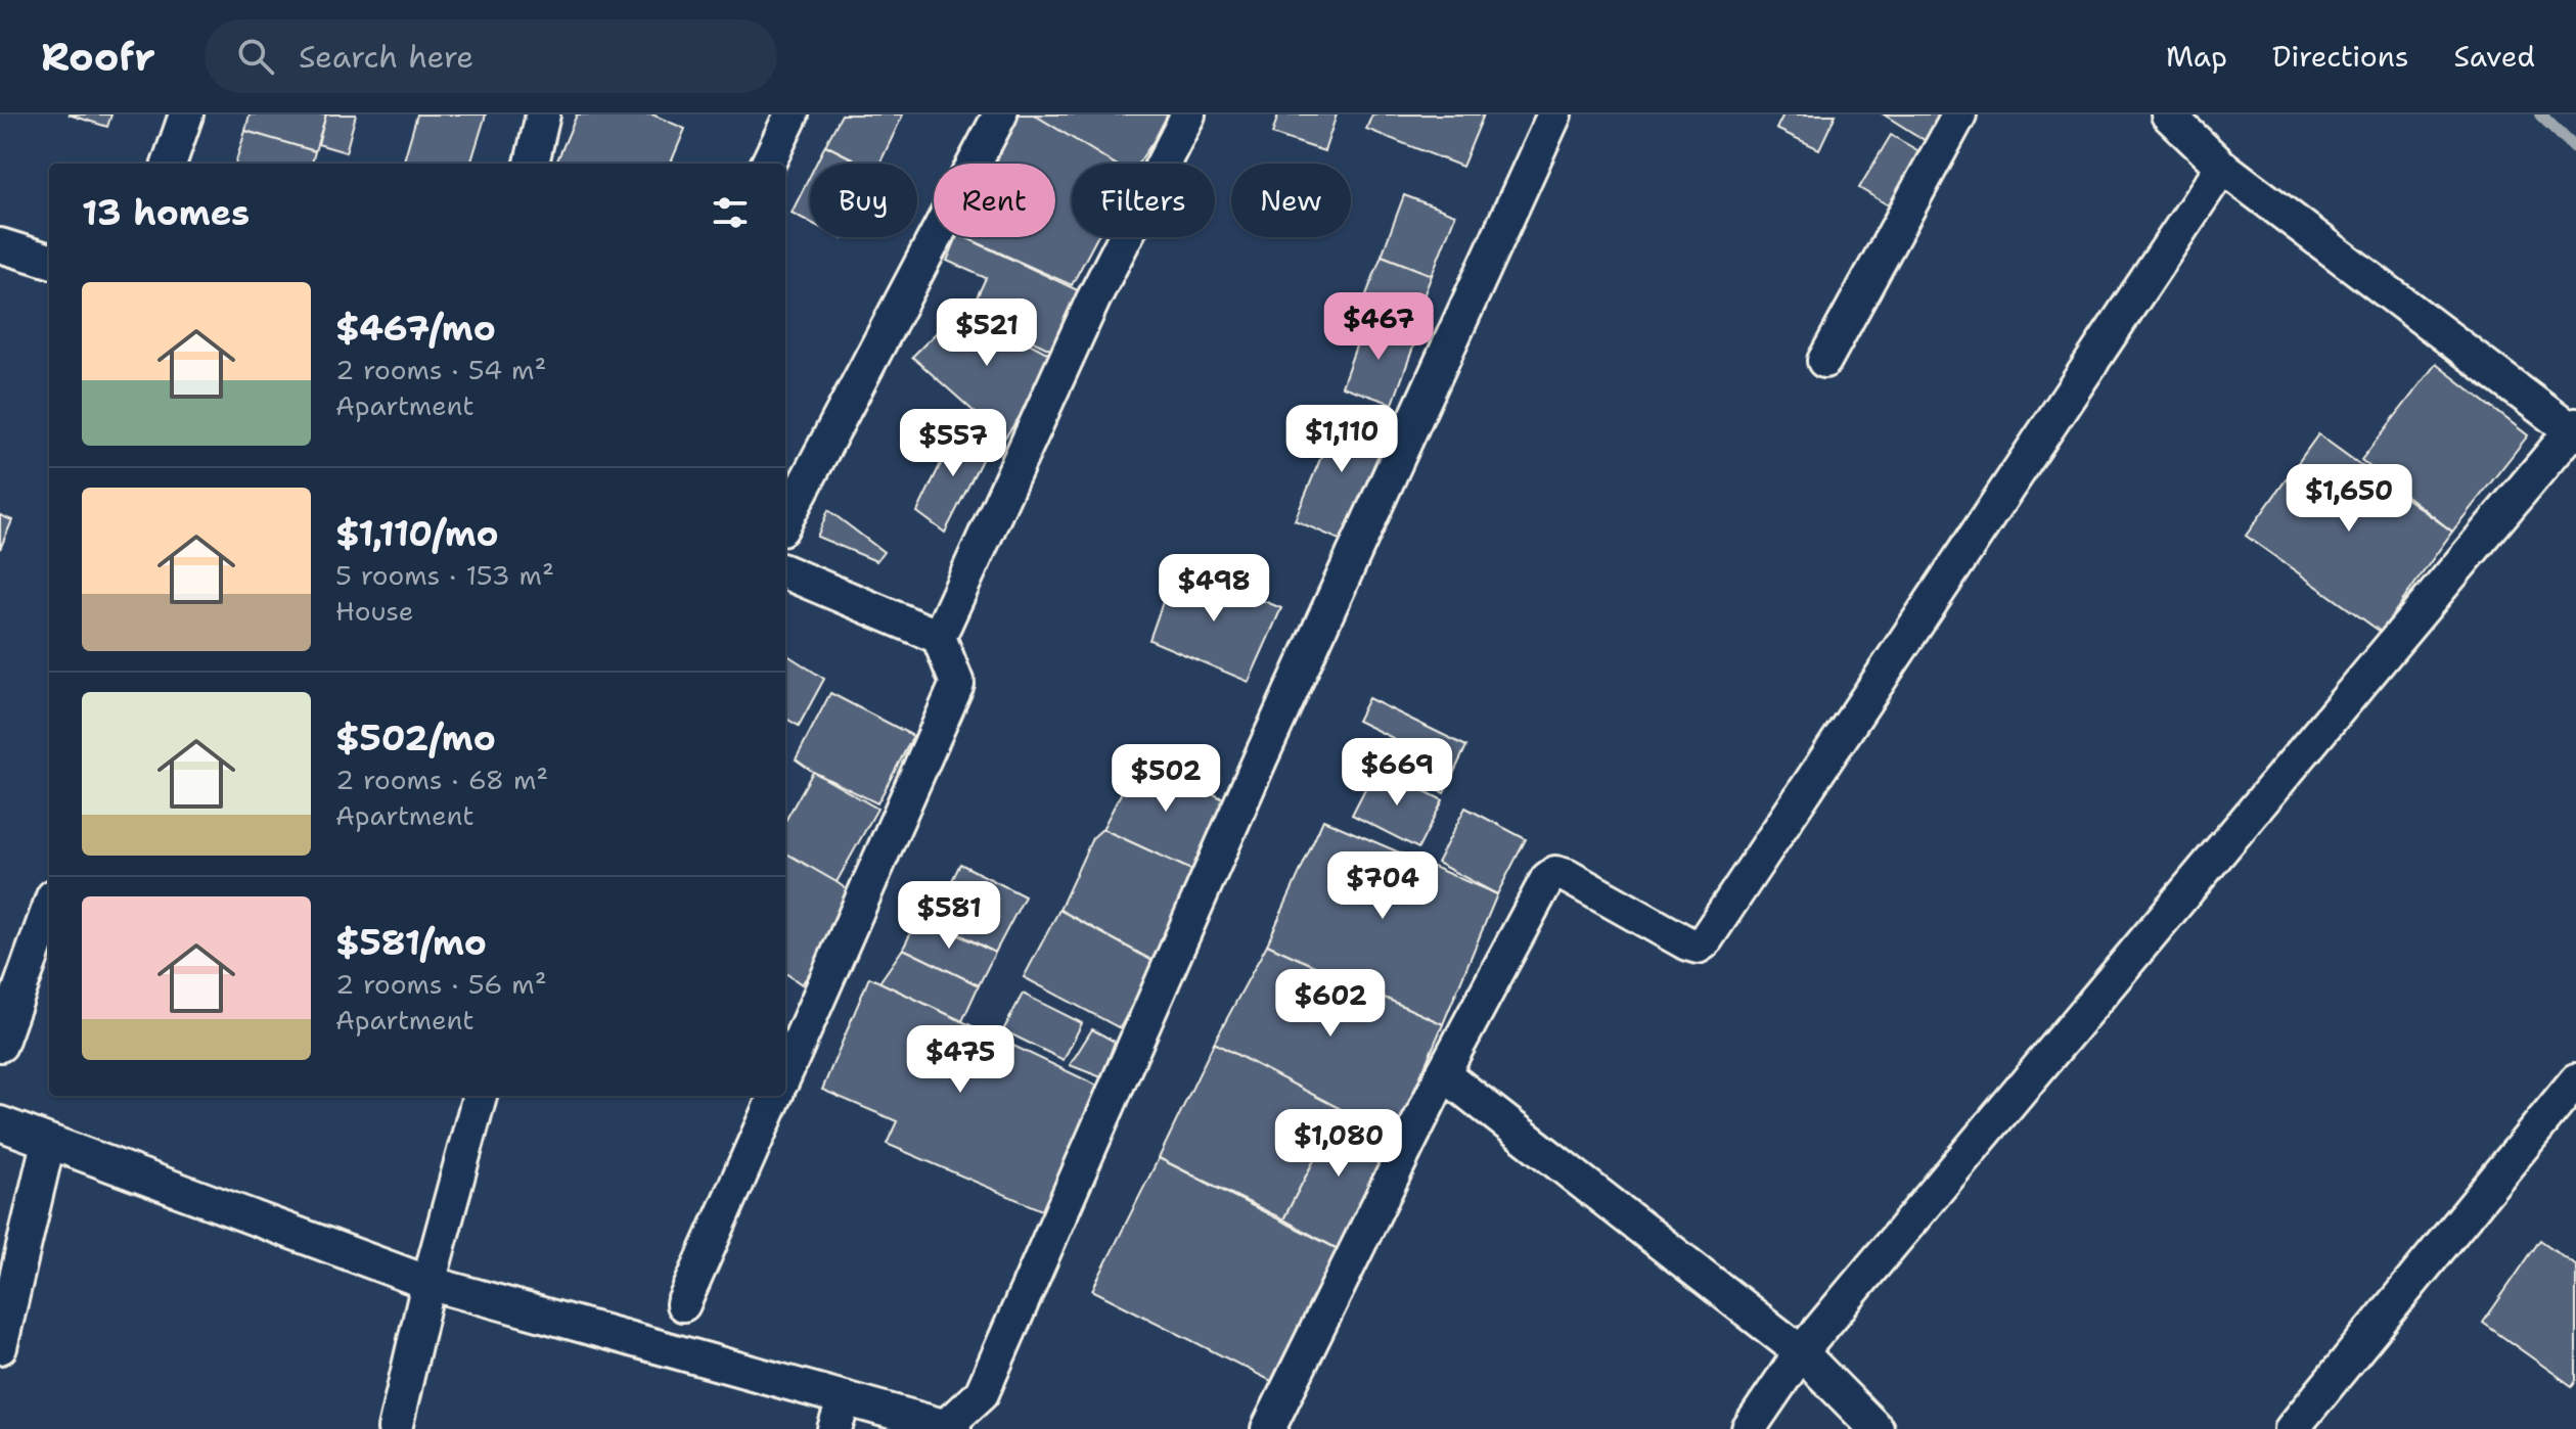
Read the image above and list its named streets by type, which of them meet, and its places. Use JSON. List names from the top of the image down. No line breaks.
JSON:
{"page":{"header":"Roofr","search":"Search here","nav":["Map","Directions","Saved"],"chip":["Buy","Rent","Filters","New"],"heading":"13 homes","list":[{"name":"$467/mo","note":"2 rooms · 54 m² · Apartment"},{"name":"$1,110/mo","note":"5 rooms · 153 m² · House"},{"name":"$502/mo","note":"2 rooms · 68 m² · Apartment"},{"name":"$581/mo","note":"2 rooms · 56 m² · Apartment"}],"price":["$467","$521","$1,110","$557","$1,650","$498","$669","$502","$704","$581","$602","$475","$1,080"]}}
